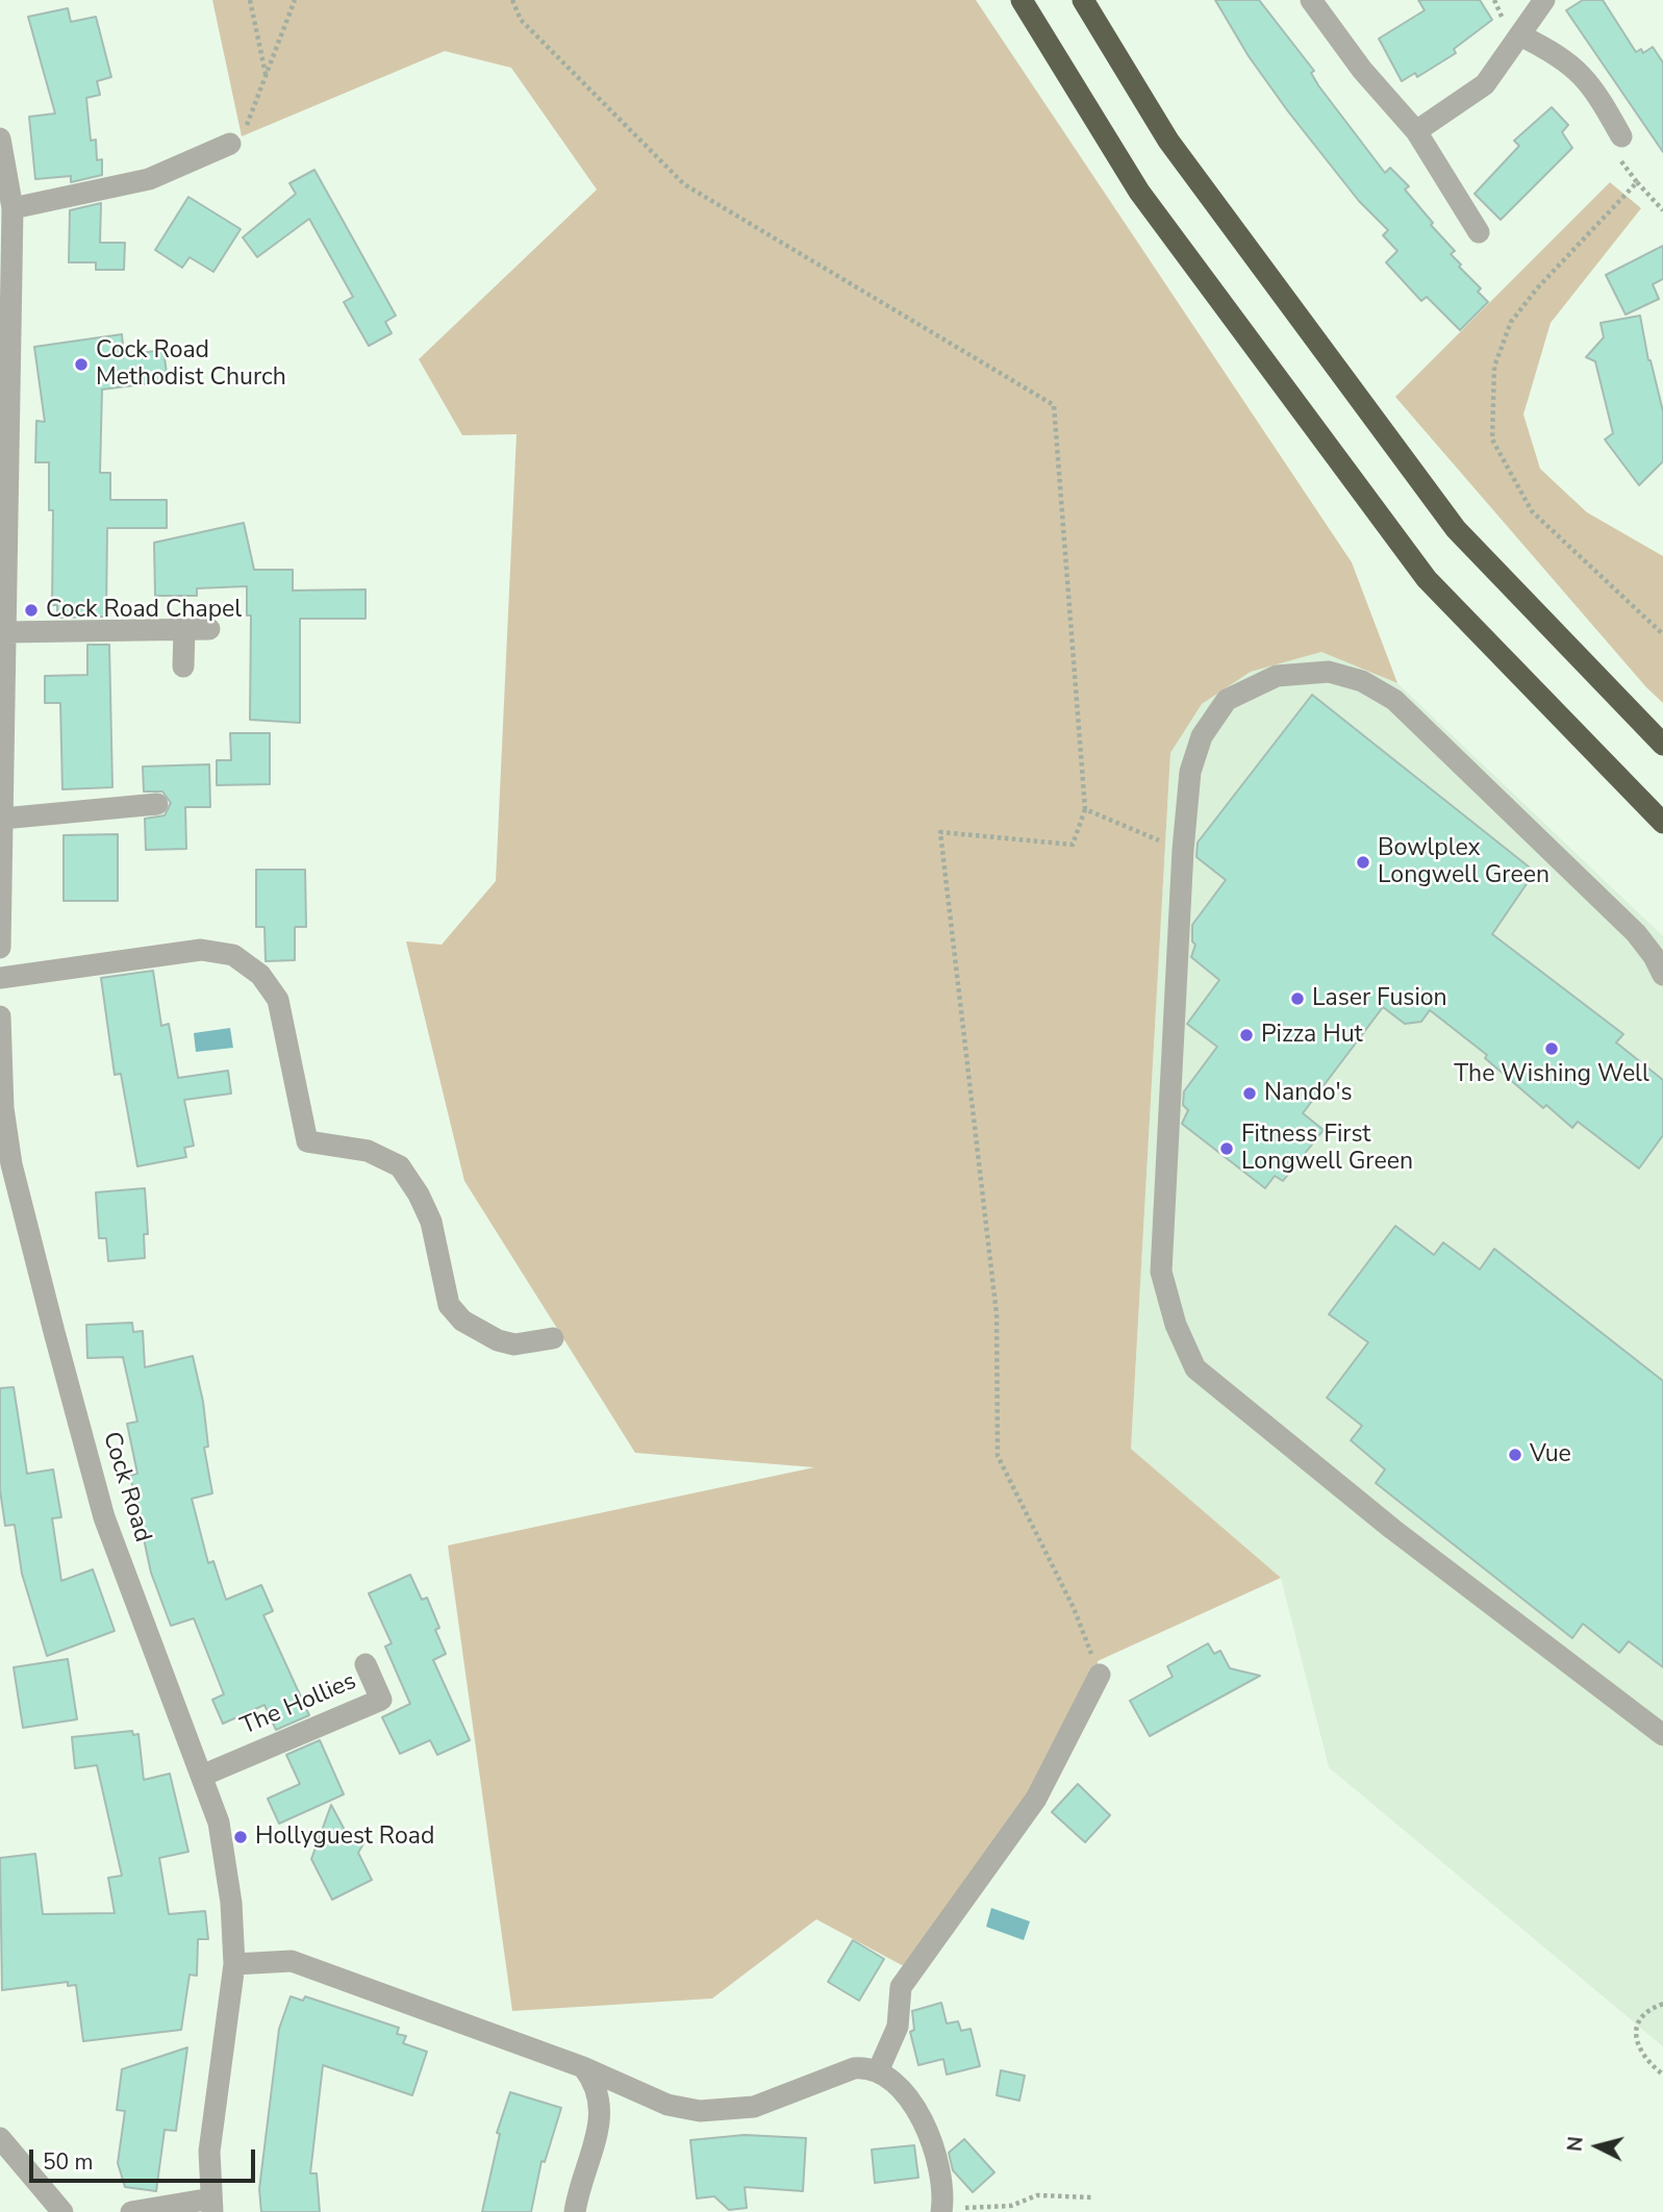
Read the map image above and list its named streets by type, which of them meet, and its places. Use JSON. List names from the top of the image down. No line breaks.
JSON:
{"streets":{"street":["Cock Road","The Hollies"]},"crossings":[["Cock Road","The Hollies"]],"places":["Cock Road Methodist Church","Cock Road Chapel","Bowlplex Longwell Green","Laser Fusion","Pizza Hut","The Wishing Well","Nando's","Fitness First Longwell Green","Vue","Hollyguest Road"],"scale_bar":"50 m","north":"left"}
